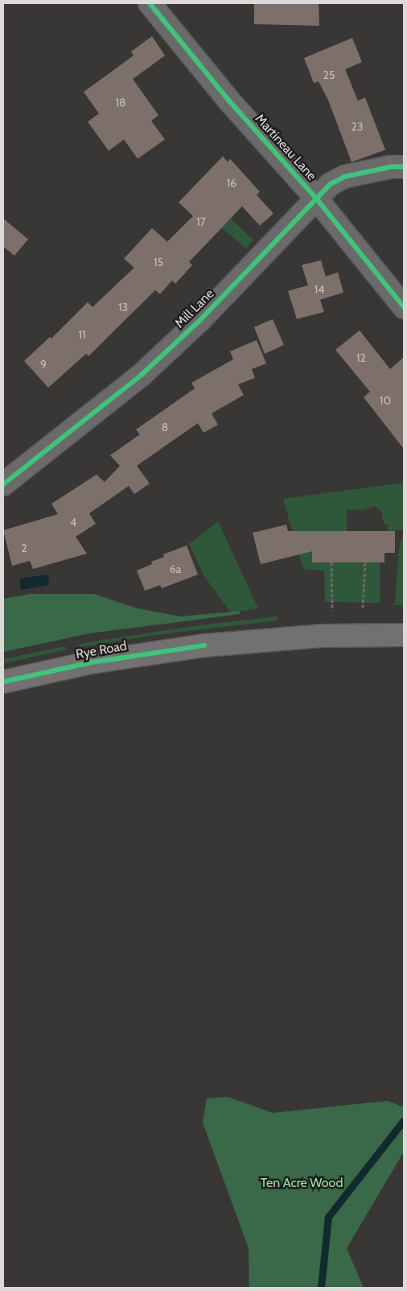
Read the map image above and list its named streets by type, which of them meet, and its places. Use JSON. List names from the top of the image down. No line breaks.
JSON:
{"streets":{"highway":["Rye Road"],"street":["Martineau Lane","Mill Lane"]},"crossings":[["Martineau Lane","Mill Lane"]],"parks":["Ten Acre Wood"],"house_numbers":["25","18","23","16","17","15","14","13","11","12","9","10","8","4","2","6a"]}
